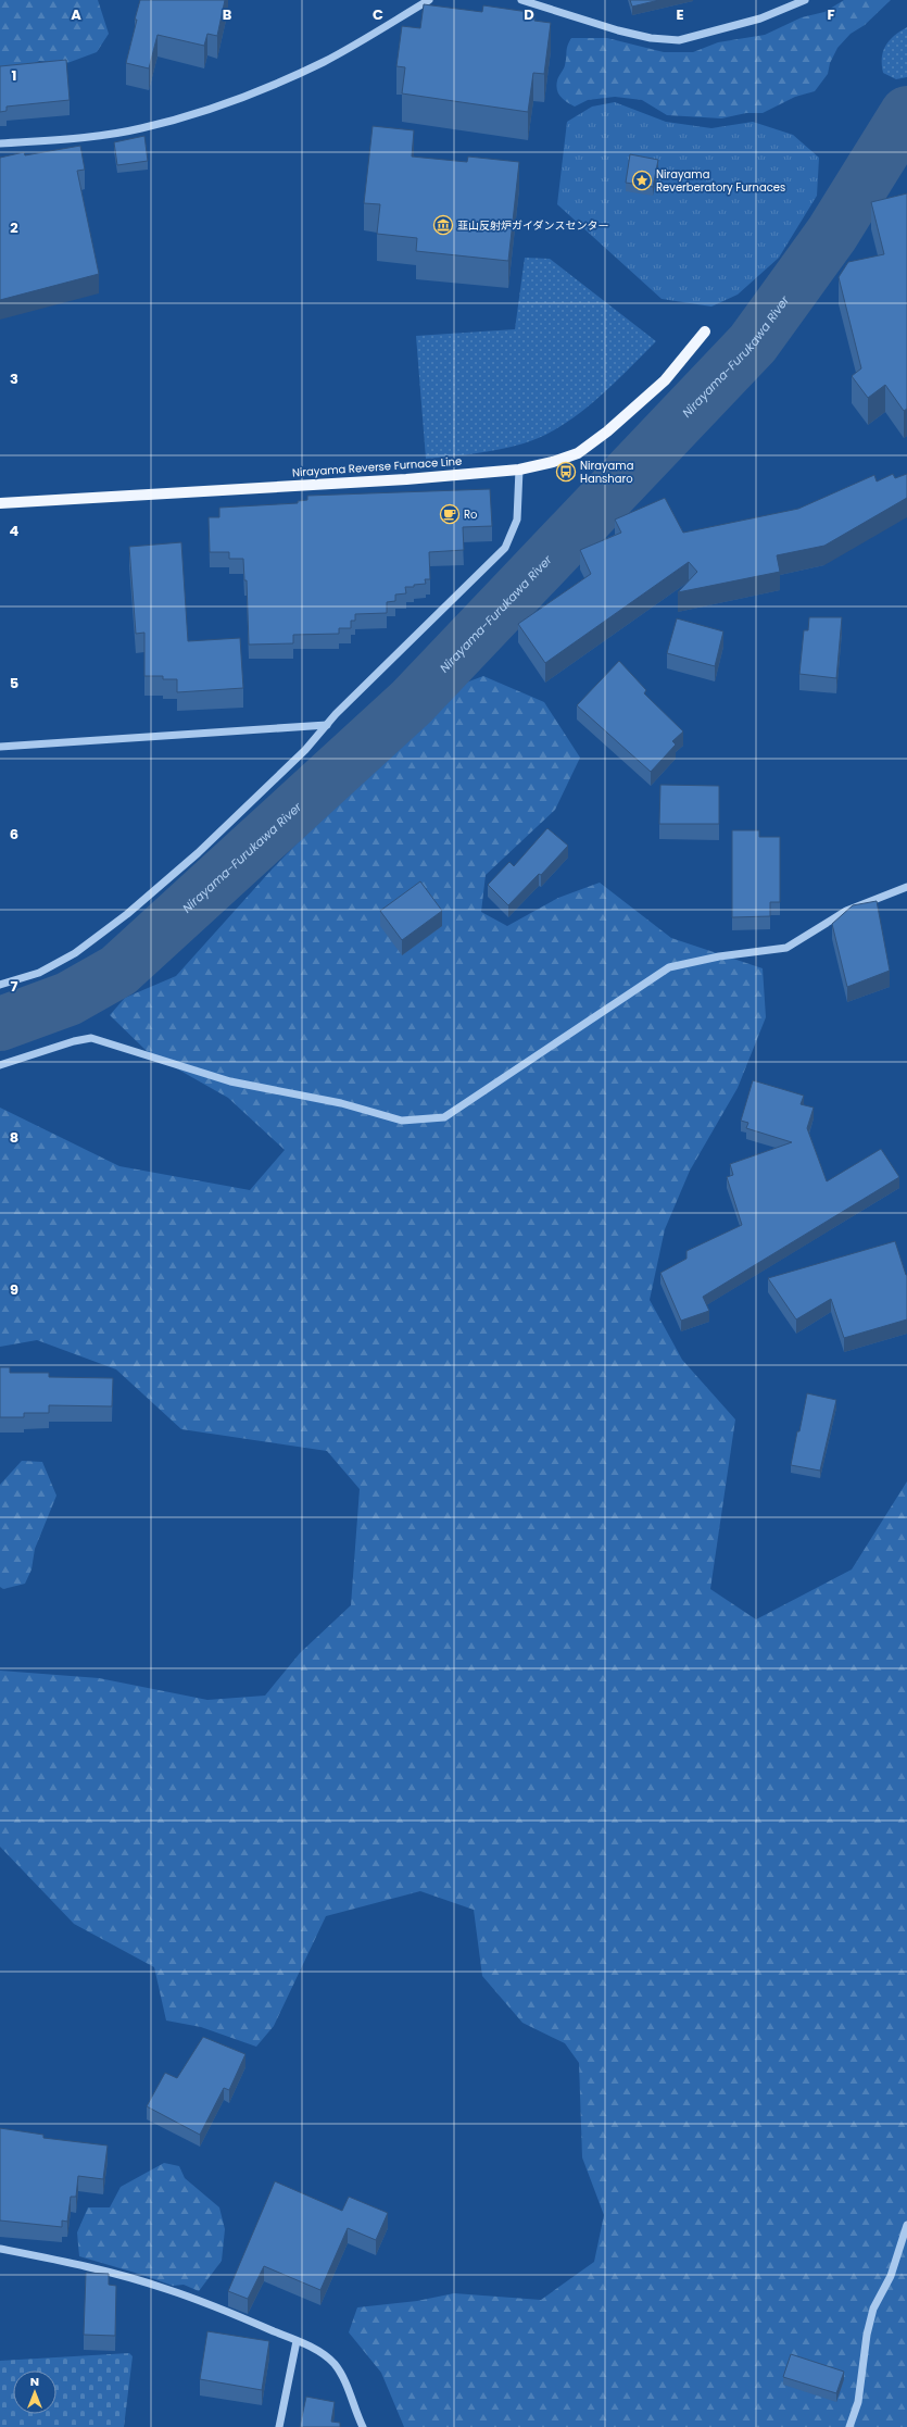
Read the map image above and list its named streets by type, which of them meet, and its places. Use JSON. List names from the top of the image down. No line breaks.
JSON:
{"streets":{"main road":["Nirayama Reverse Furnace Line"]},"water":["Nirayama-Furukawa River"],"places":{"place":["Nirayama Reverberatory Furnaces"],"museum":["韮山反射炉ガイダンスセンター"],"bus stop":["Nirayama Hansharo"],"cafe":["Ro"]},"north":"top","grid":{"columns":["A","B","C","D","E","F"],"rows":["1","2","3","4","5","6","7","8","9"]}}
